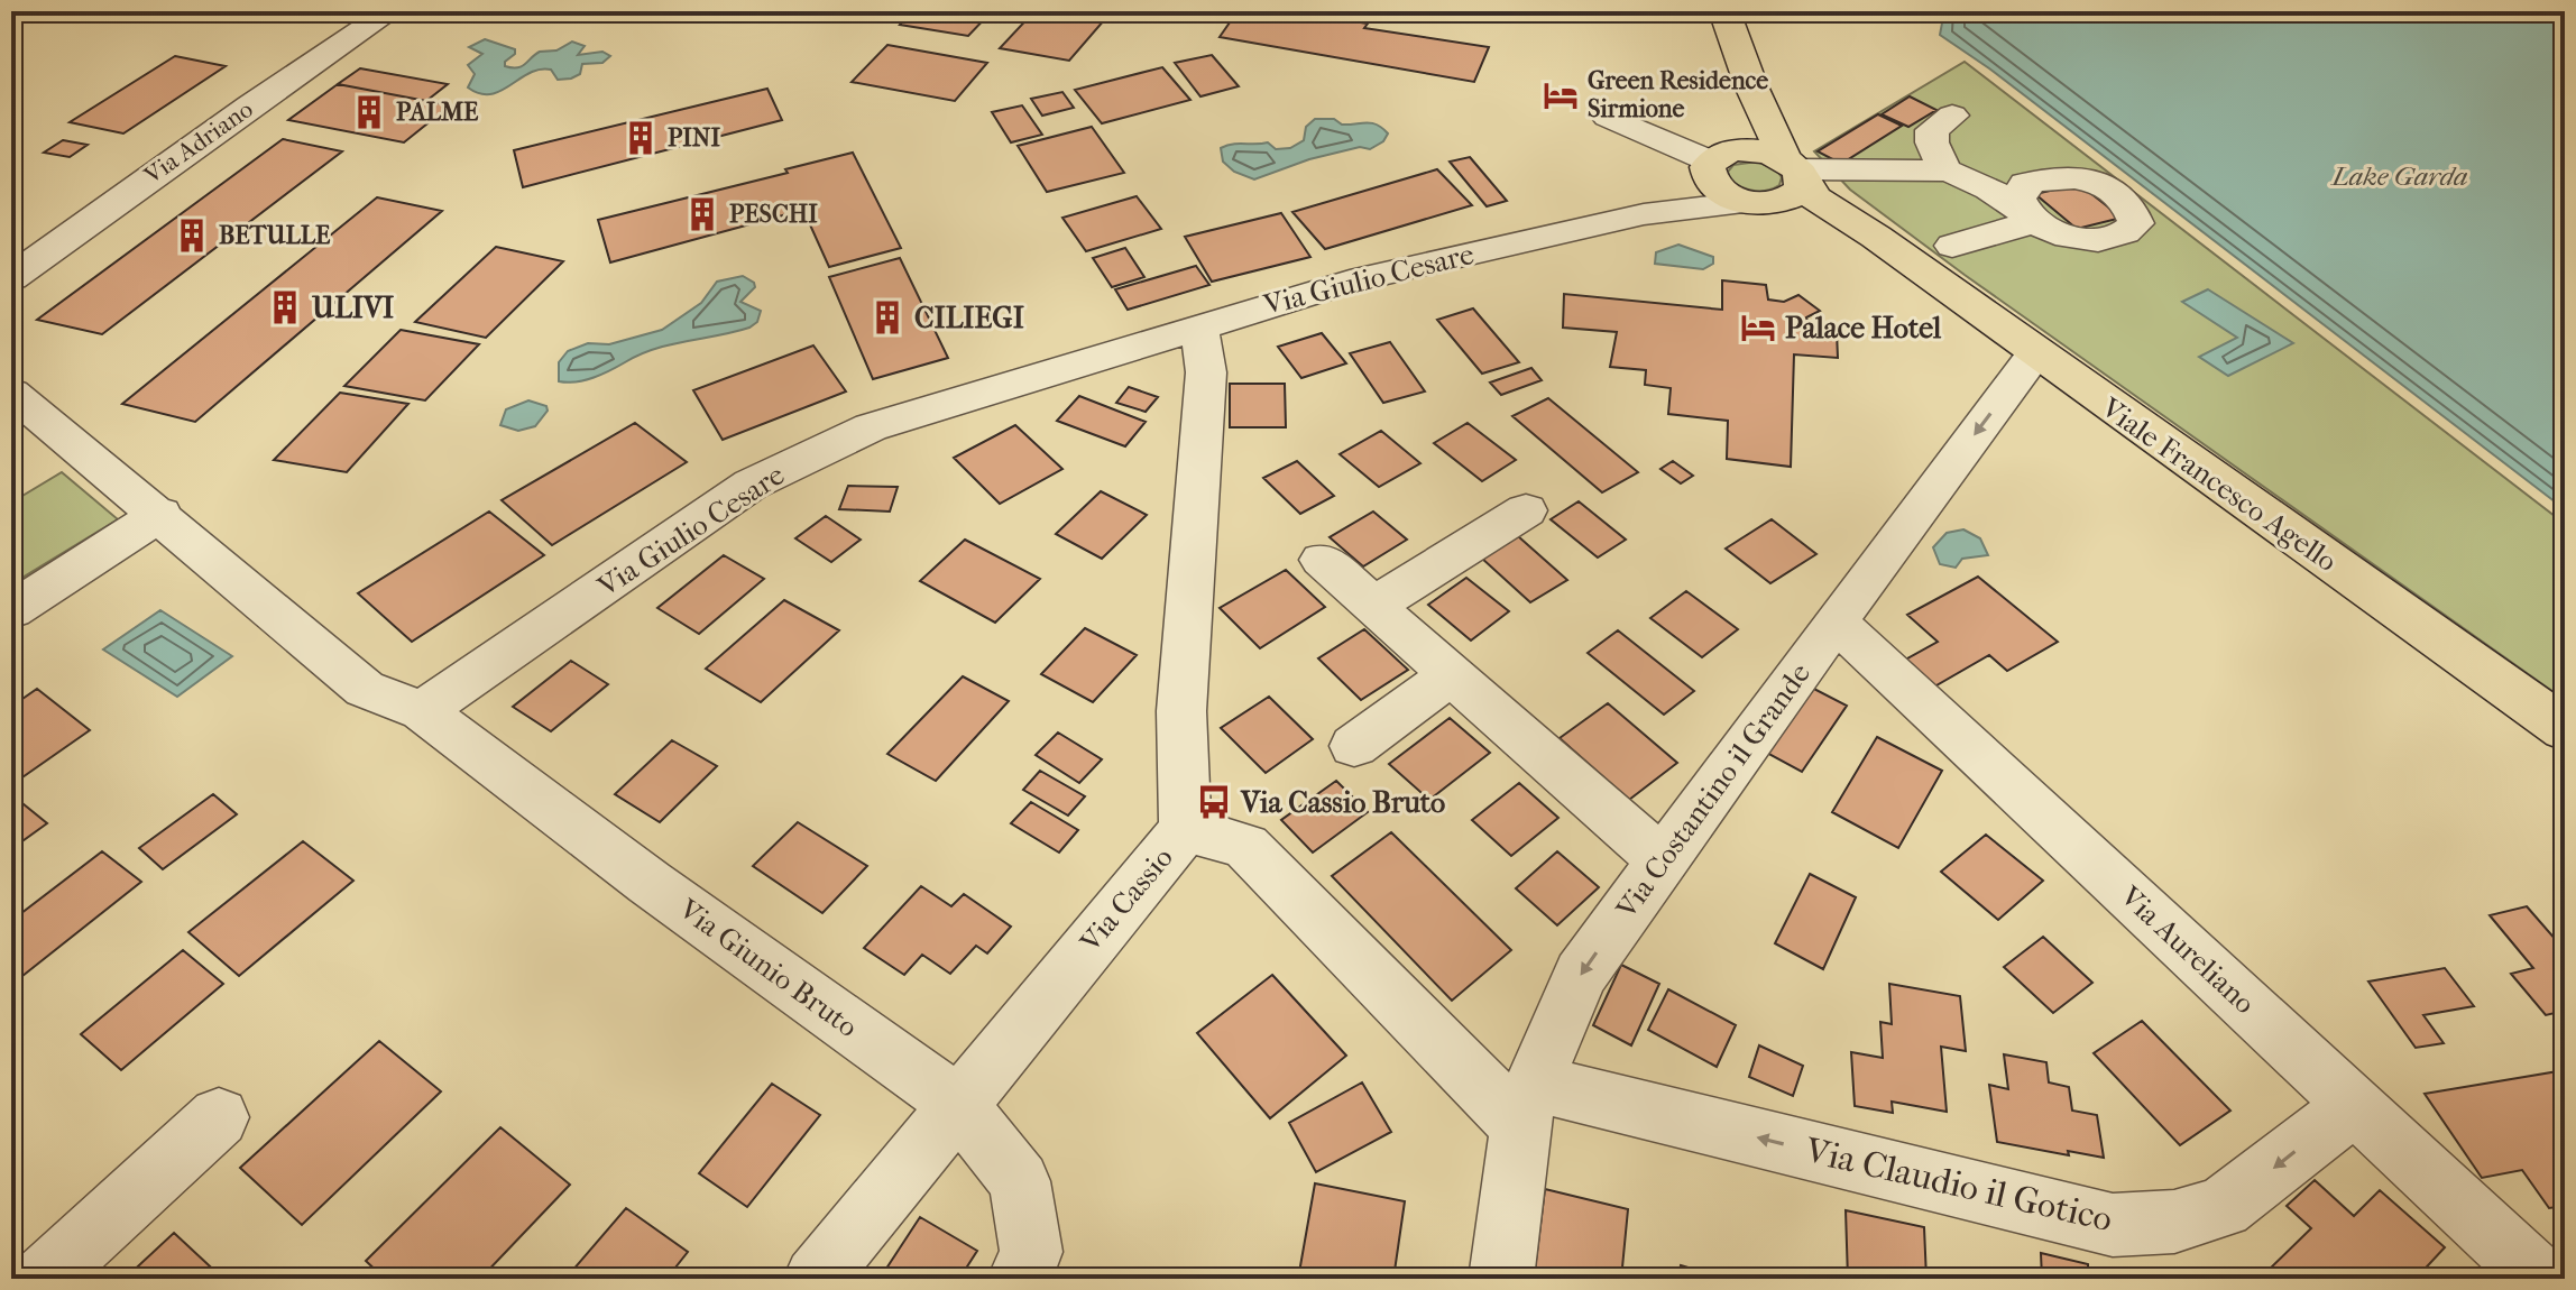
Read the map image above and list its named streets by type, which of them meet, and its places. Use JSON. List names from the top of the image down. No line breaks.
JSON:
{"streets":{"main road":["Viale Francesco Agello"],"street":["Via Adriano","Via Giulio Cesare","Via Costantino il Grande","Via Cassio","Via Aureliano","Via Giunio Bruto","Via Claudio il Gotico"]},"crossings":[["Via Giulio Cesare","Viale Francesco Agello"],["Via Giulio Cesare","Via Cassio"],["Via Giulio Cesare","Via Giunio Bruto"],["Viale Francesco Agello","Via Costantino il Grande"],["Via Costantino il Grande","Via Aureliano"],["Via Costantino il Grande","Via Claudio il Gotico"],["Via Cassio","Via Giunio Bruto"],["Via Aureliano","Via Claudio il Gotico"]],"one_way":["Via Costantino il Grande","Via Claudio il Gotico"],"water":["Lake Garda"],"places":{"hotel":["Green Residence Sirmione","Palace Hotel"],"building":["PALME","PINI","PESCHI","BETULLE","ULIVI","CILIEGI"],"bus stop":["Via Cassio Bruto"]}}
